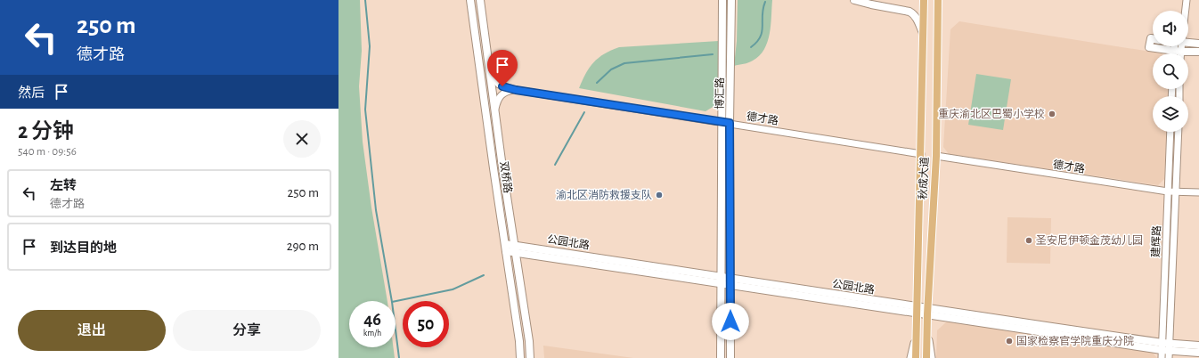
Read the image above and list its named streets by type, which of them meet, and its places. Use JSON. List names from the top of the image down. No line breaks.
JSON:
{"streets":{"main road":["博汇路","双桥路","秋成大道","公园北路"],"street":["德才路","建辉路"]},"crossings":[["博汇路","德才路"],["博汇路","公园北路"],["德才路","双桥路"],["德才路","秋成大道"],["德才路","建辉路"],["双桥路","公园北路"],["秋成大道","公园北路"],["建辉路","公园北路"]],"places":["重庆渝北区巴蜀小学校","渝北区消防救援支队","圣安尼伊顿金茂幼儿园","国家检察官学院重庆分院"],"page":{"turn":["250 m","德才路"],"then":"然后","heading":["2 分钟","540 m · 09:56"],"list":[{"name":"左转","note":"德才路","value":"250 m"},{"name":"到达目的地","value":"290 m"}],"speed":"46 km/h","limit":"50","buttons":["退出","分享"]}}
